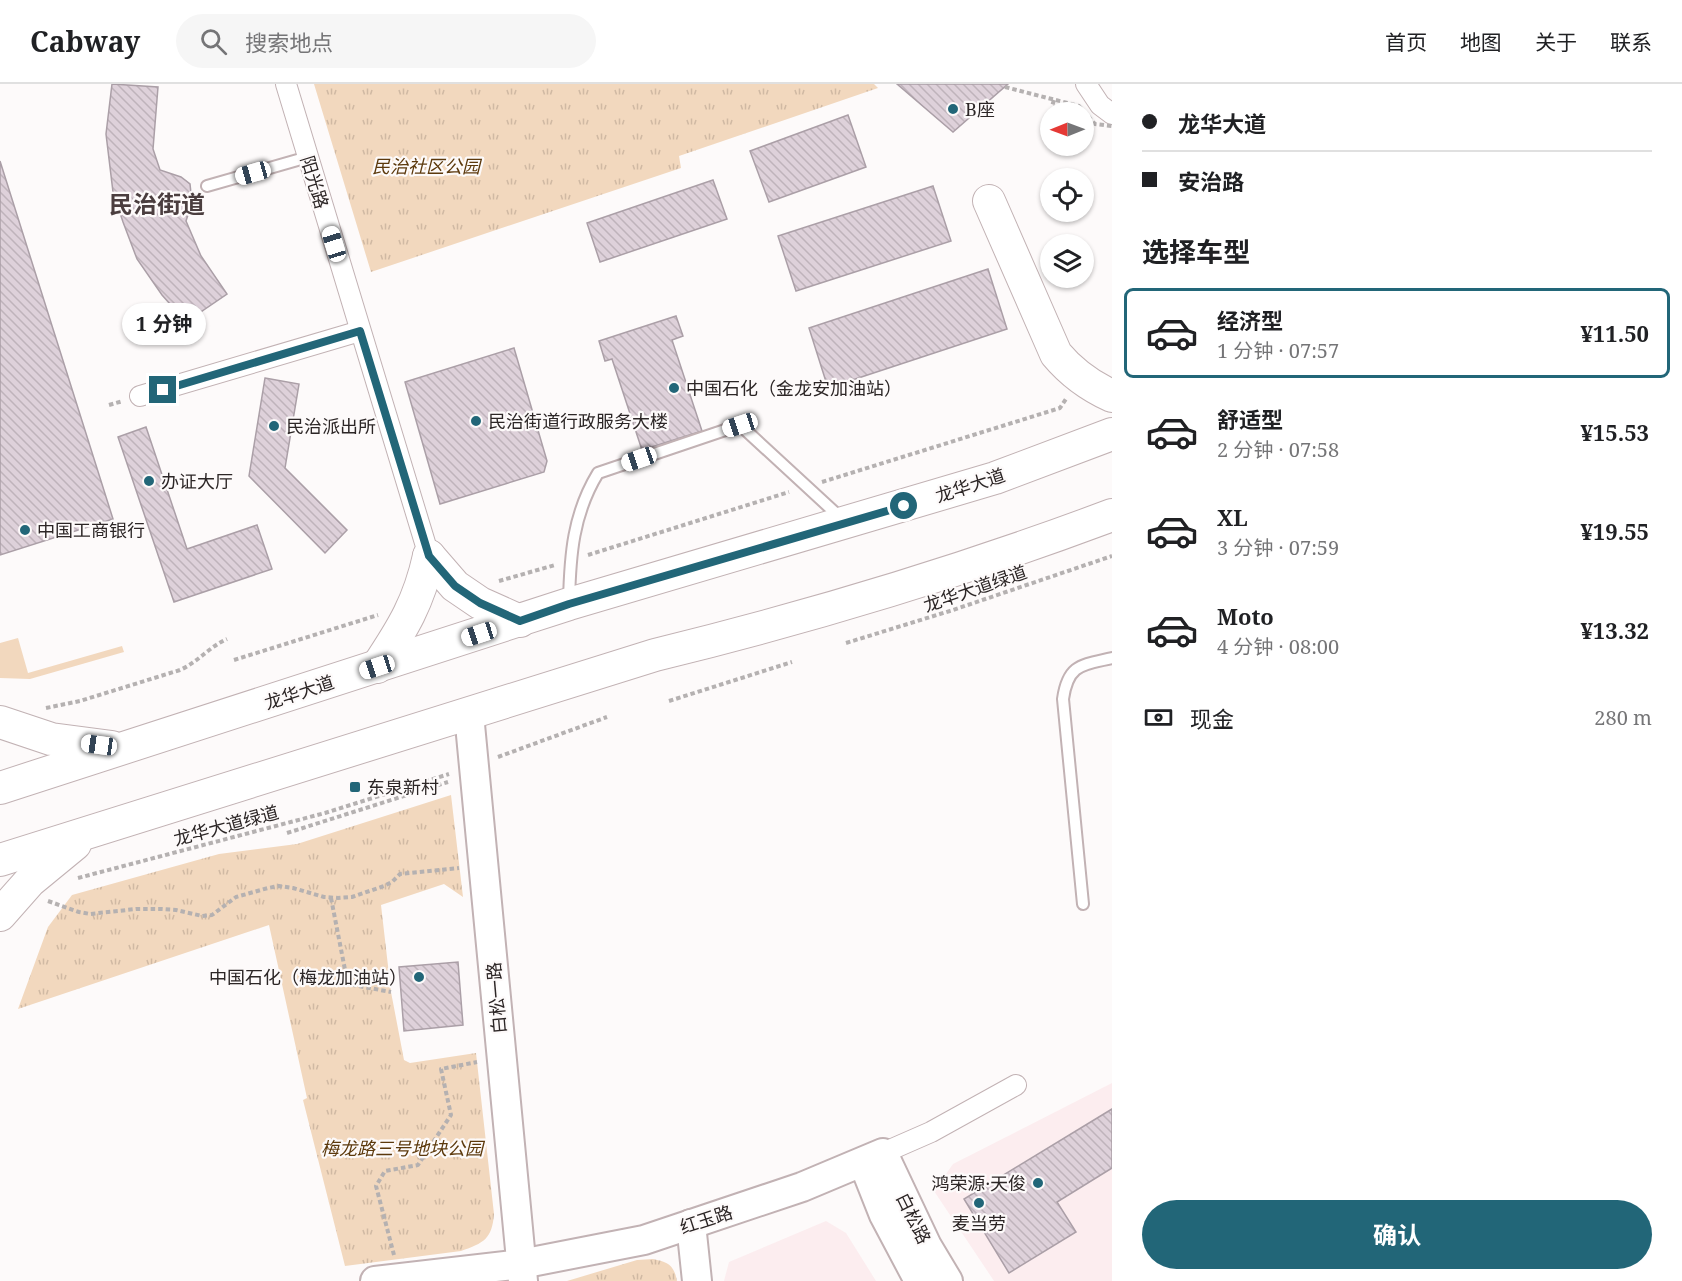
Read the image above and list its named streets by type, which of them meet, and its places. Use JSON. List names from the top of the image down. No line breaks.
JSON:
{"streets":{"main road":["龙华大道"],"street":["阳光路","白松一路","白松路","红玉路"],"path":["龙华大道绿道"]},"crossings":[["白松一路","红玉路"],["白松路","红玉路"]],"districts":["民治街道"],"parks":["民治社区公园","梅龙路三号地块公园"],"places":{"other":["B座","中国石化（金龙安加油站）","民治街道行政服务大楼","民治派出所","办证大厅","中国工商银行","中国石化（梅龙加油站）","鸿荣源·天俊","麦当劳"],"transit":["东泉新村"]},"north":"left","page":{"header":"Cabway","search":"搜索地点","nav":["首页","地图","关于","联系"],"banner":["龙华大道","安治路"],"heading":"选择车型","list":[{"name":"经济型","note":"1 分钟 · 07:57","value":"¥11.50"},{"name":"舒适型","note":"2 分钟 · 07:58","value":"¥15.53"},{"name":"XL","note":"3 分钟 · 07:59","value":"¥19.55"},{"name":"Moto","note":"4 分钟 · 08:00","value":"¥13.32"}],"bubble":"1 分钟","pay":["现金","280 m"],"buttons":"确认"}}
